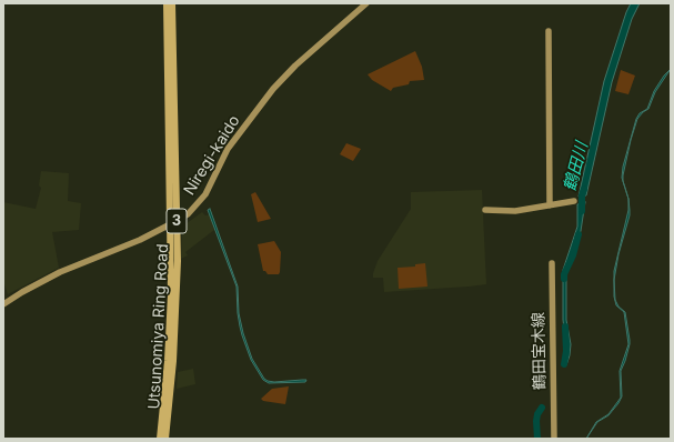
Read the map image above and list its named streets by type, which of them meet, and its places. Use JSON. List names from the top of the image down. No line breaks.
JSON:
{"streets":{"main road":["3","Utsunomiya Ring Road"],"street":["Niregi-kaido","鶴田宝木線"]},"crossings":[["Niregi-kaido","Utsunomiya Ring Road"],["3","Utsunomiya Ring Road"]],"water":["鶴田川"]}
